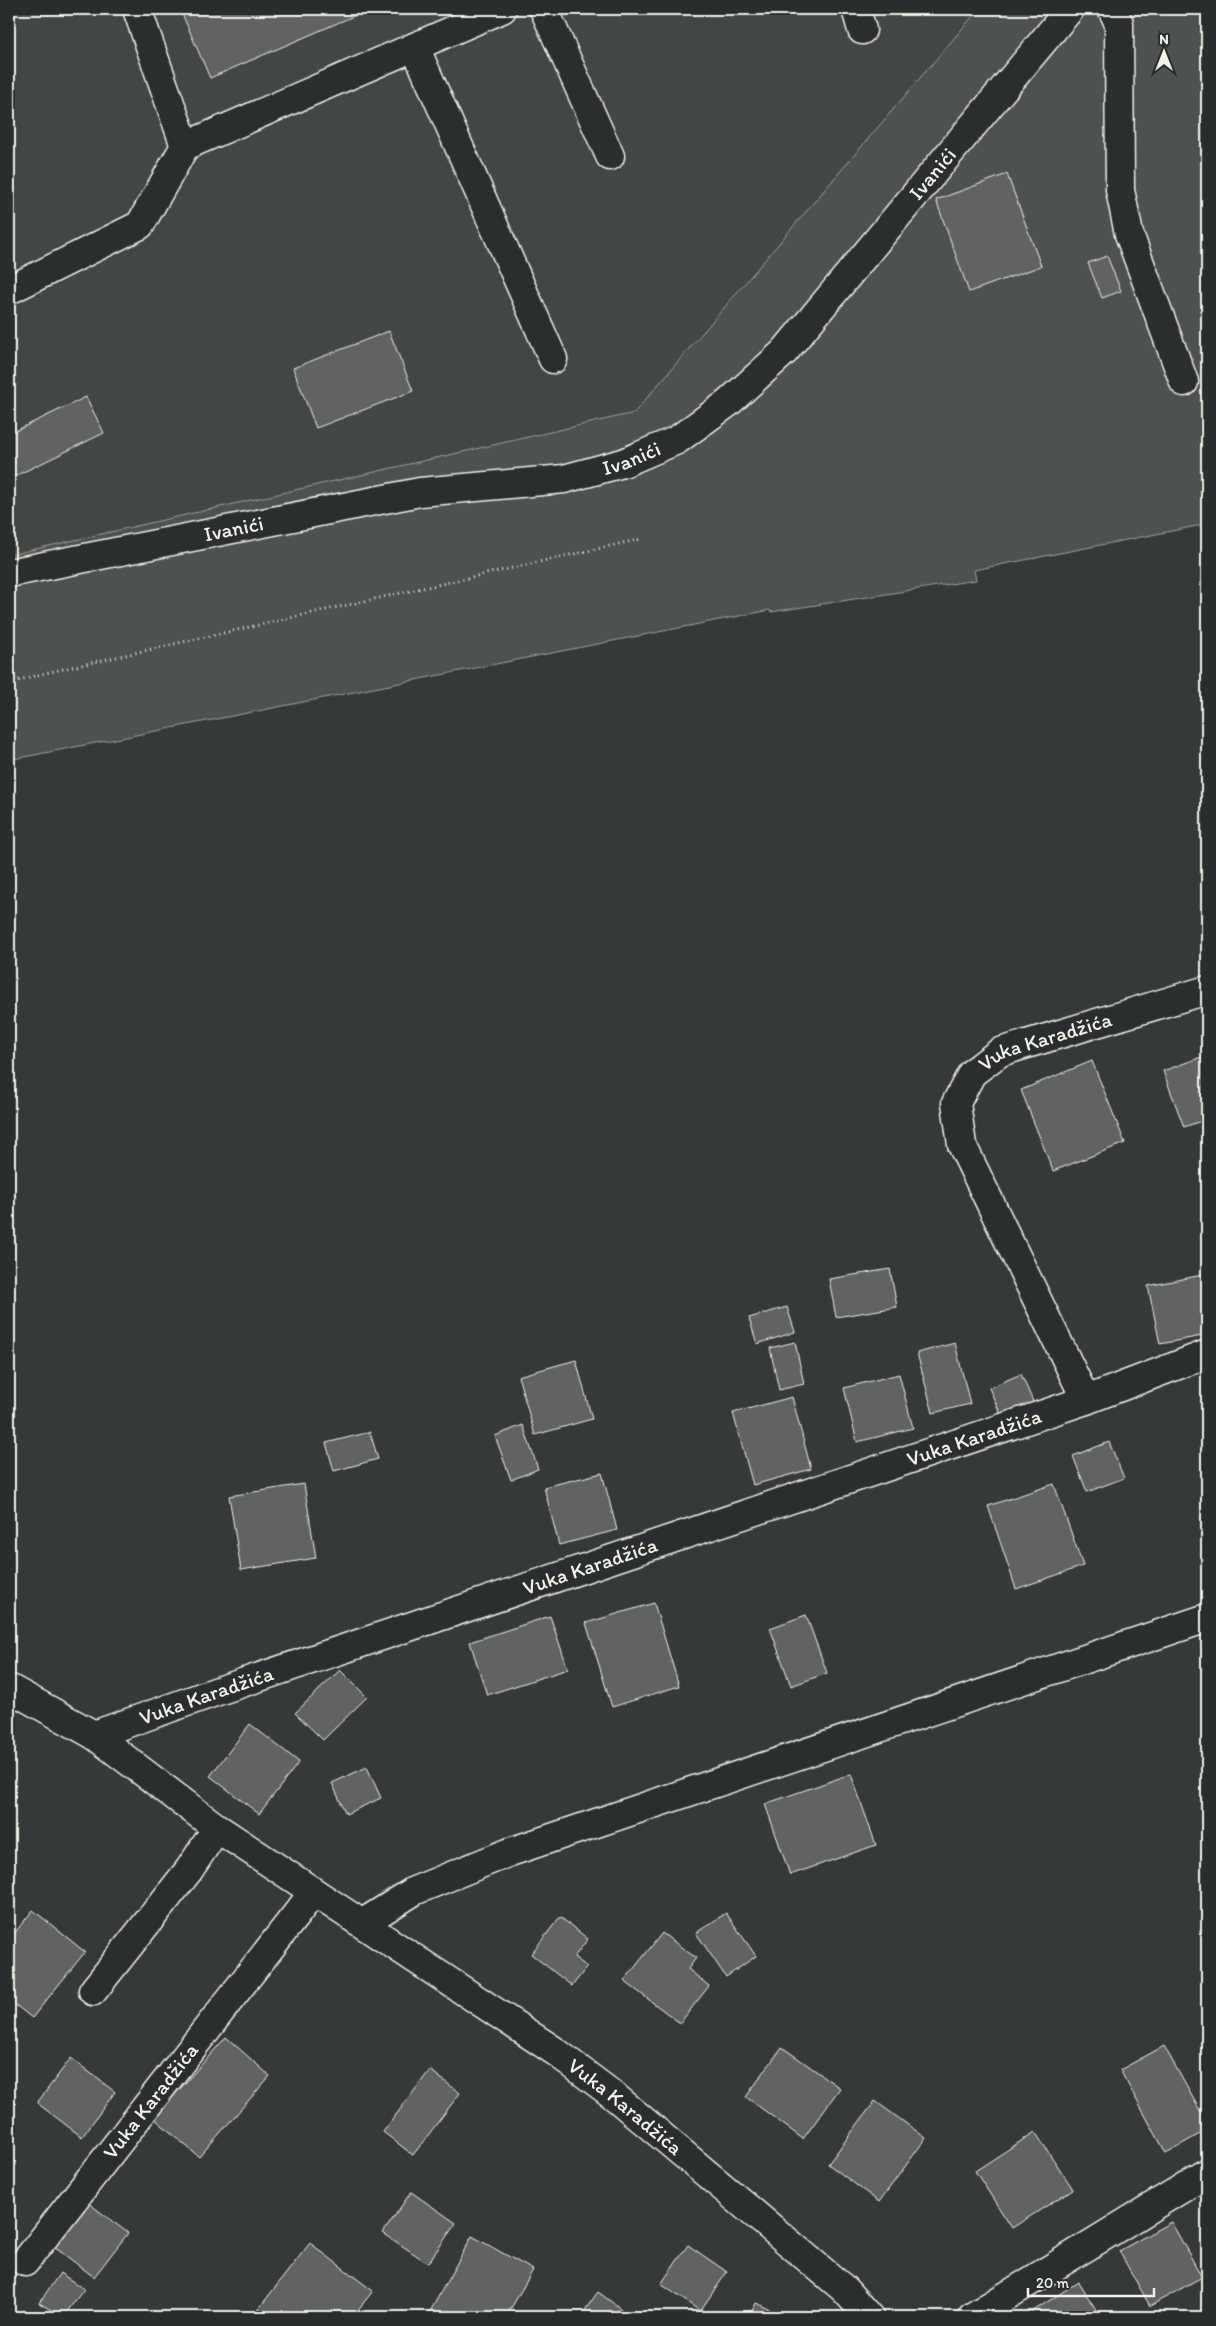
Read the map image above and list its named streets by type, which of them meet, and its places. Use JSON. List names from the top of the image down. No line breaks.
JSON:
{"streets":{"street":["Ivanići","Vuka Karadžića"]},"scale_bar":"20 m","north":"top"}
